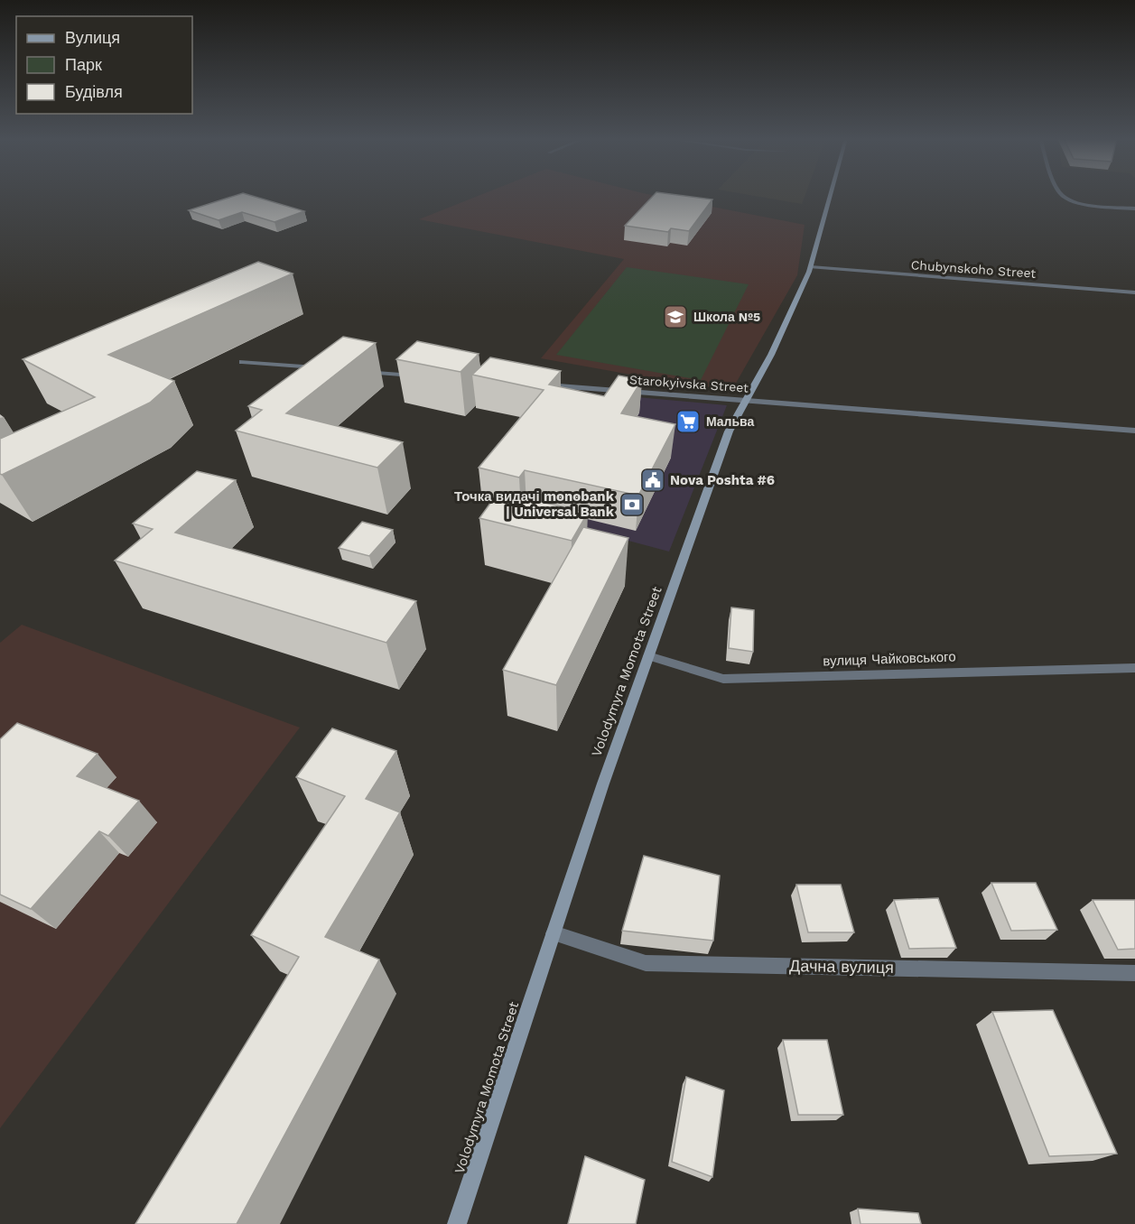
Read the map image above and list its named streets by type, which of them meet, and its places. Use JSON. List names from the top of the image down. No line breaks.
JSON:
{"streets":{"street":["Chubynskoho Street","Starokyivska Street","вулиця Чайковського","Volodymyra Momota Street","Дачна вулиця"]},"crossings":[["Chubynskoho Street","Volodymyra Momota Street"],["Starokyivska Street","Volodymyra Momota Street"],["вулиця Чайковського","Volodymyra Momota Street"],["Volodymyra Momota Street","Дачна вулиця"]],"places":{"school or university":["Школа №5"],"supermarket":["Мальва"],"public building":["Nova Poshta #6"],"bank":["Точка видачі monobank | Universal Bank"]},"legend":["Вулиця","Парк","Будівля"]}
